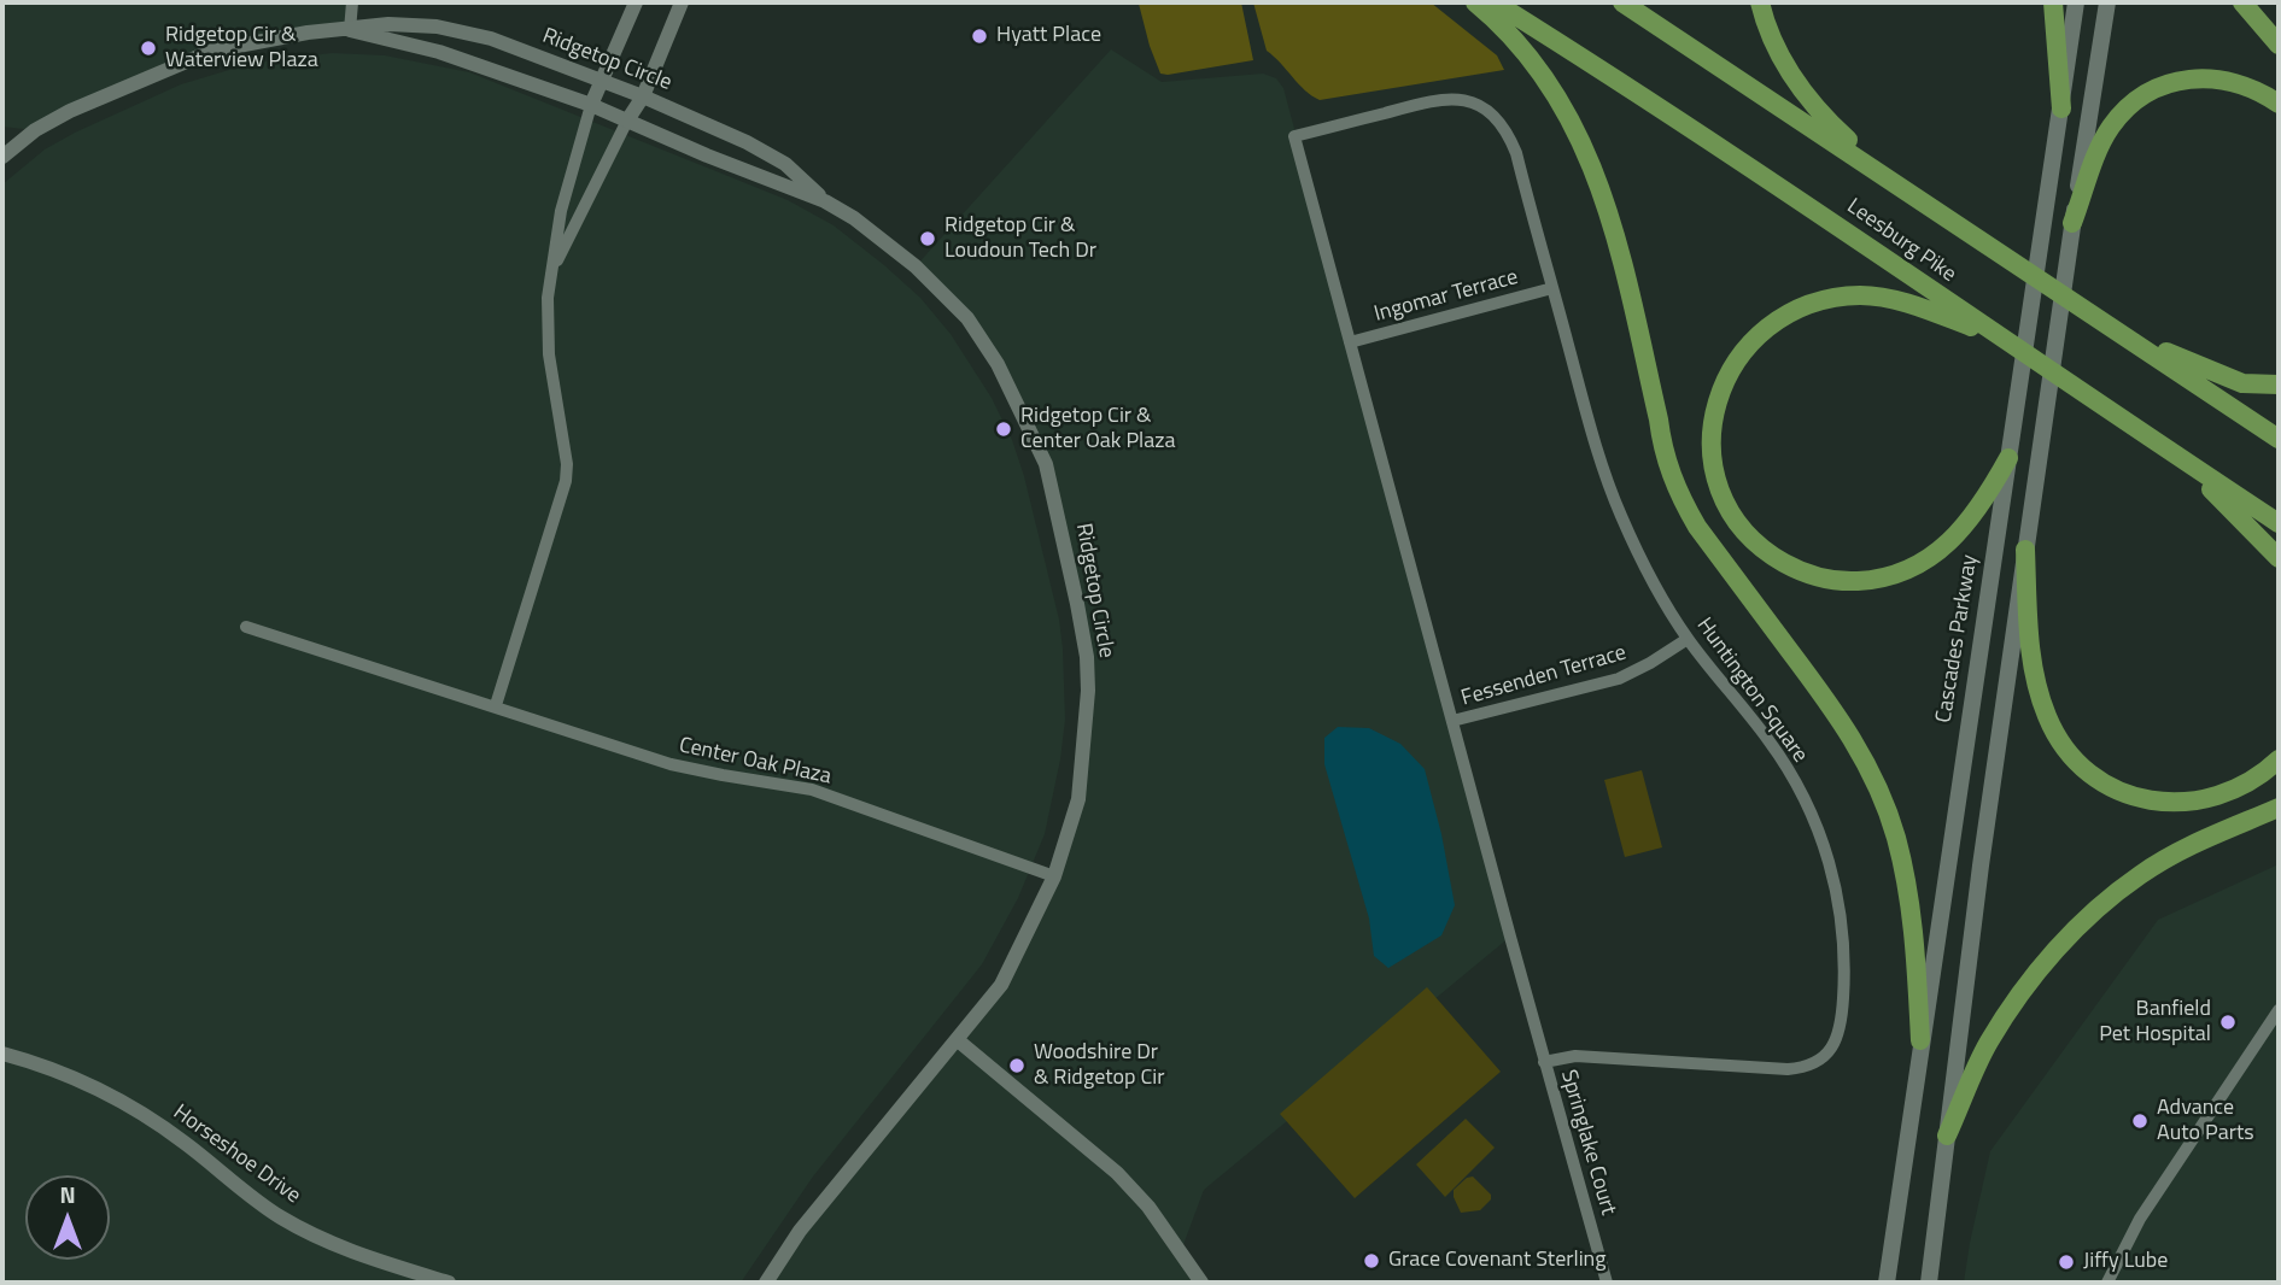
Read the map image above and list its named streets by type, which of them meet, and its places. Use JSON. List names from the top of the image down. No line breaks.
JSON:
{"streets":{"highway":["Leesburg Pike"],"main road":["Cascades Parkway"],"street":["Ridgetop Circle","Ingomar Terrace","Fessenden Terrace","Huntington Square","Center Oak Plaza","Springlake Court","Horseshoe Drive"]},"crossings":[["Ridgetop Circle","Center Oak Plaza"],["Ingomar Terrace","Huntington Square"],["Fessenden Terrace","Huntington Square"],["Huntington Square","Springlake Court"]],"places":["Hyatt Place","Ridgetop Cir & Waterview Plaza","Ridgetop Cir & Loudoun Tech Dr","Ridgetop Cir & Center Oak Plaza","Banfield Pet Hospital","Woodshire Dr & Ridgetop Cir","Advance Auto Parts","Grace Covenant Sterling","Jiffy Lube"],"north":"top"}
